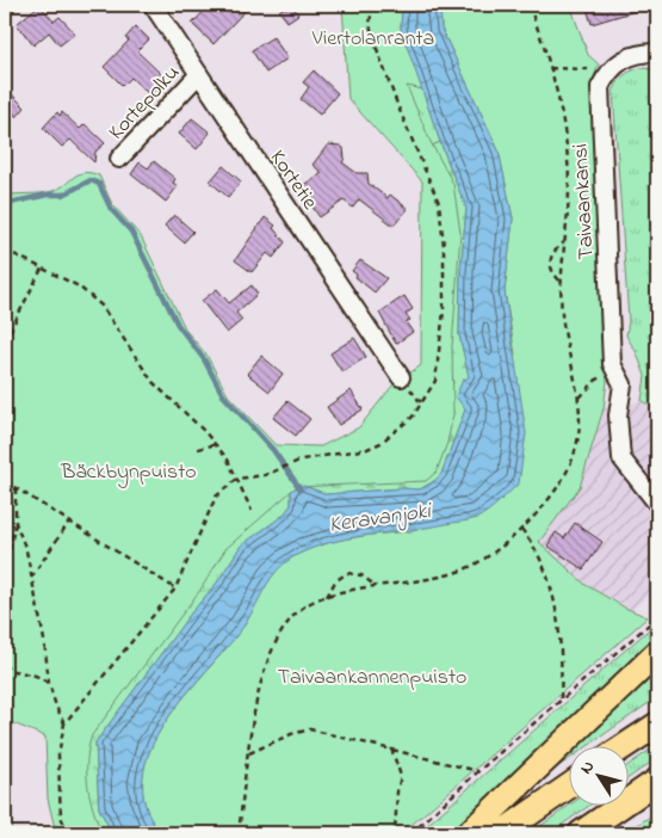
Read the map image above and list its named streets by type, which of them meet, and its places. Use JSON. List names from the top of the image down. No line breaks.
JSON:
{"streets":{"street":["Kortepolku","Kortetie","Taivaankansi"]},"crossings":[["Kortepolku","Kortetie"]],"water":["Keravanjoki"],"parks":["Viertolanranta","Bäckbynpuisto","Taivaankannenpuisto"],"north":"top left"}
